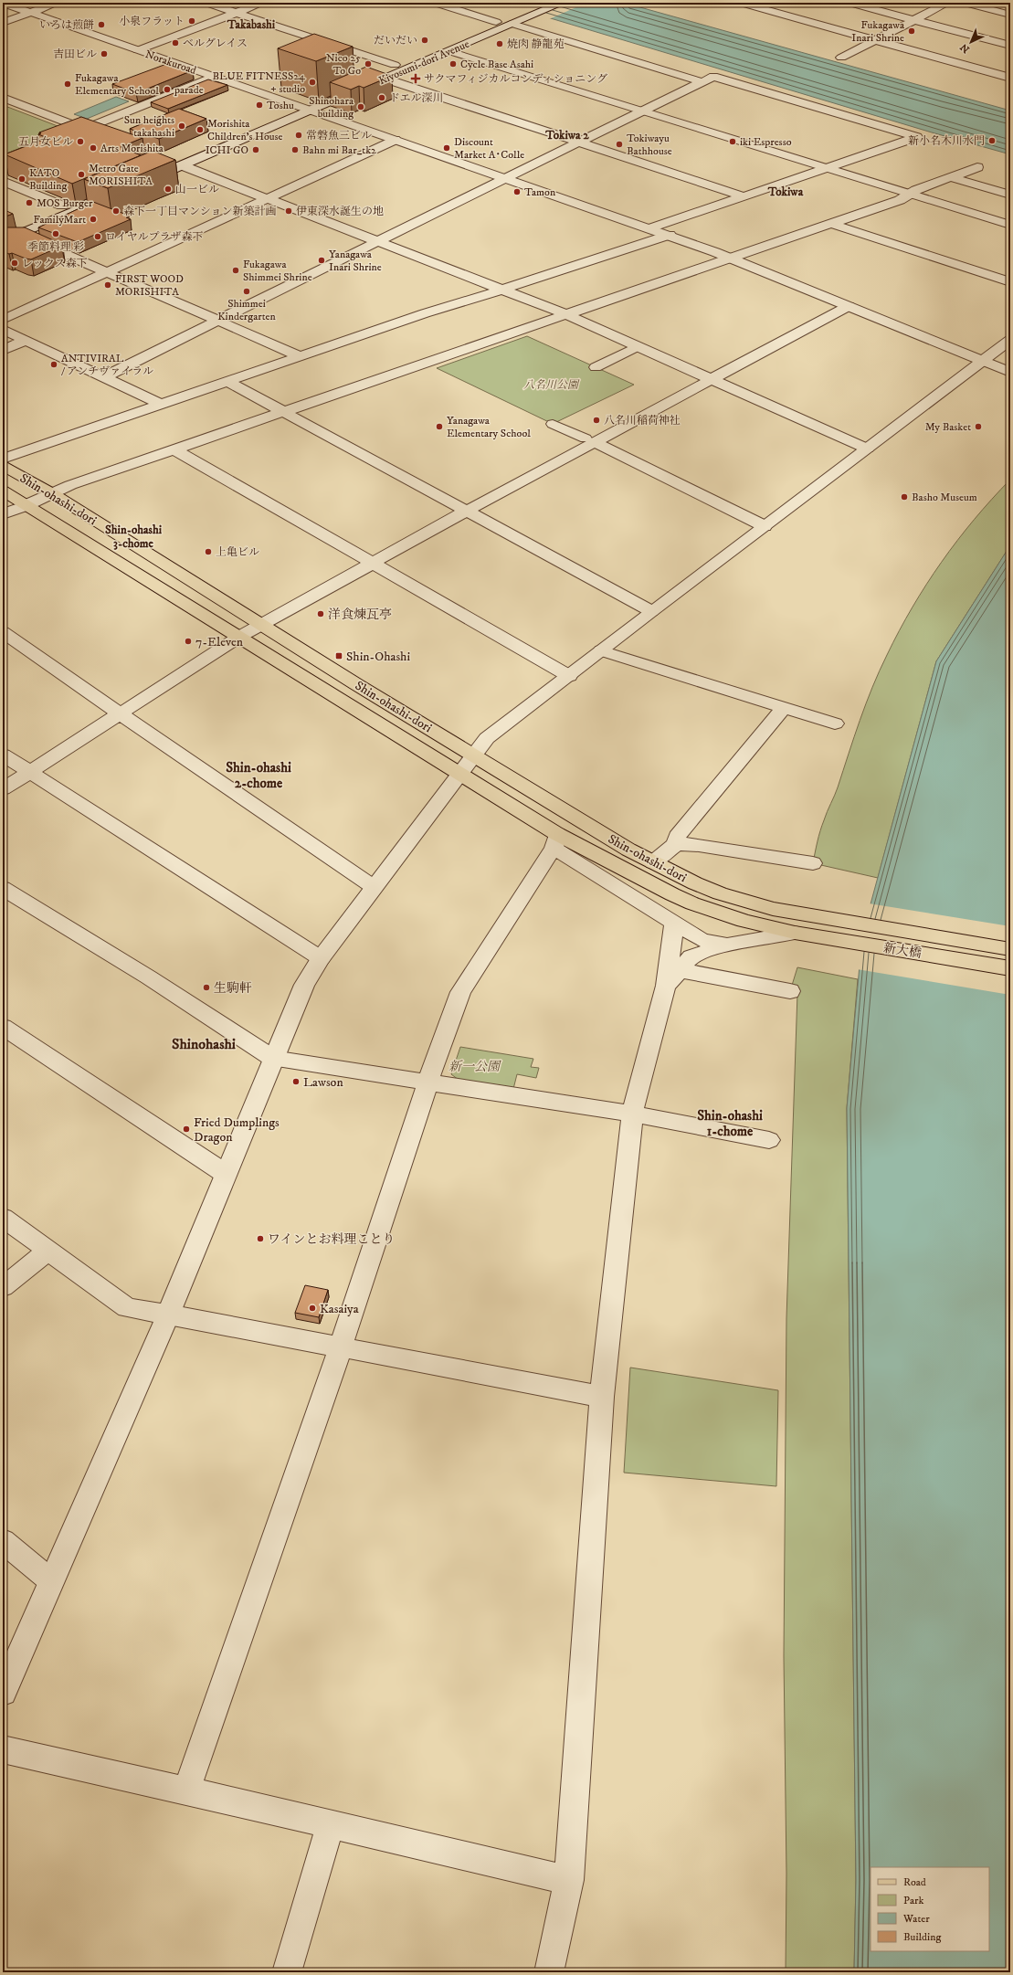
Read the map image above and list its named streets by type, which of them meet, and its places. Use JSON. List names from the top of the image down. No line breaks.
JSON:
{"streets":{"main road":["Shin-ohashi-dori","新大橋"],"street":["Norakuroad","Kiyosumi-dori Avenue"]},"crossings":[["Norakuroad","Kiyosumi-dori Avenue"],["Shin-ohashi-dori","新大橋"]],"districts":["Takabashi","Tokiwa 2","Tokiwa","Shin-ohashi 3-chome","Shin-ohashi 2-chome","Shinohashi","Shin-ohashi 1-chome"],"parks":["八名川公園","新一公園"],"places":{"other":["小泉フラット","いろは煎餅","Fukagawa Inari Shrine","だいだい","ベルグレイス","焼肉 静龍苑","吉田ビル","Nico 25 To Go","Cycle Base Asahi","BLUE FITNESS24 + studio","Fukagawa Elementary School","parade","ドエル深川","Toshu","Shinohara building","Sun heights takahashi","Morishita Children's House","常磐魚三ビル","新小名木川水門","五月女ビル","iki Espresso","Tokiwayu Bathhouse","Arts Morishita","Discount Market A･Colle","ICHI GO","Bahn mi Bar_tk2","Metro Gate MORISHITA","KATO Building","山一ビル","Tamon","MOS Burger","森下一丁目マンション新築計画","伊東深水誕生の地","FamilyMart","季節料理 彩","ロイヤルプラザ森下","Yanagawa Inari Shrine","レックス森下","Fukagawa Shimmei Shrine","FIRST WOOD MORISHITA","Shimmei Kindergarten","ANTIVIRAL / アンチヴァイラル","八名川稲荷神社","Yanagawa Elementary School","My Basket","Basho Museum","上亀ビル","洋食煉瓦亭","7-Eleven","生駒軒","Lawson","Fried Dumplings Dragon","ワインとお料理ことり","Kasaiya"],"health":["サクマフィジカルコンディショニング"],"transit":["Shin-Ohashi"]},"legend":["Road","Park","Water","Building"],"north":"bottom left"}
